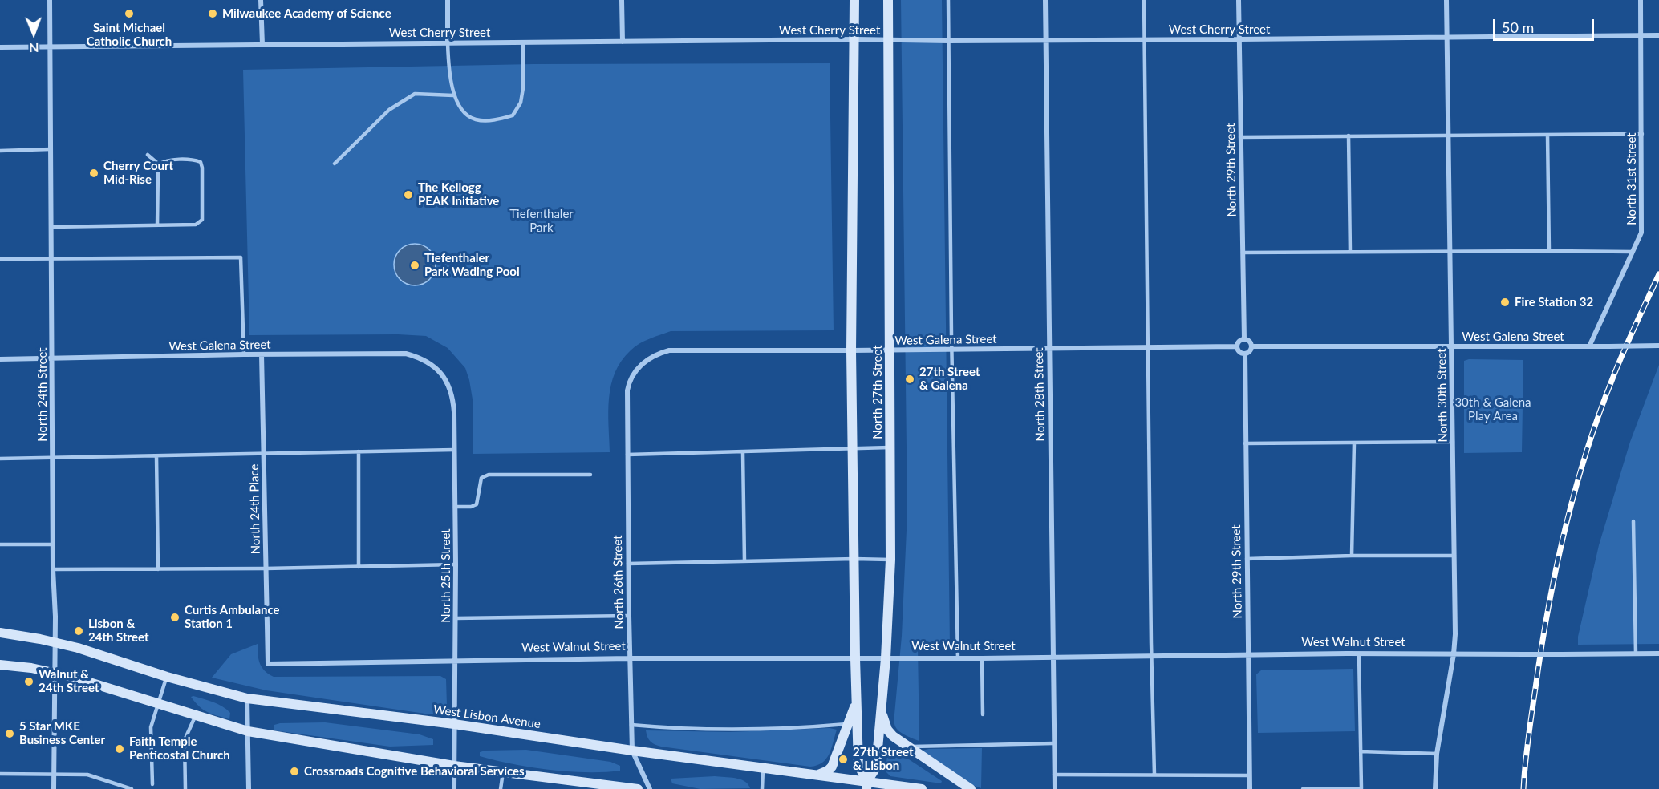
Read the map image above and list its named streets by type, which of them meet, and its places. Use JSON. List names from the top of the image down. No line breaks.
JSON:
{"streets":{"main road":["North 27th Street","West Lisbon Avenue"],"street":["West Cherry Street","North 29th Street","North 31st Street","West Galena Street","North 24th Street","North 28th Street","North 30th Street","North 24th Place","North 25th Street","North 26th Street","West Walnut Street"]},"crossings":[["West Cherry Street","North 29th Street"],["West Cherry Street","North 31st Street"],["West Cherry Street","North 27th Street"],["West Cherry Street","North 24th Street"],["West Cherry Street","North 28th Street"],["West Cherry Street","North 30th Street"],["North 29th Street","West Galena Street"],["North 29th Street","West Walnut Street"],["North 31st Street","West Galena Street"],["West Galena Street","North 27th Street"],["West Galena Street","North 24th Street"],["West Galena Street","North 28th Street"],["West Galena Street","North 30th Street"],["West Galena Street","North 24th Place"],["West Galena Street","North 25th Street"],["West Galena Street","North 26th Street"],["North 27th Street","West Walnut Street"],["North 27th Street","West Lisbon Avenue"],["North 24th Street","West Lisbon Avenue"],["North 28th Street","West Walnut Street"],["North 30th Street","West Walnut Street"],["North 24th Place","West Walnut Street"],["North 25th Street","West Walnut Street"],["North 25th Street","West Lisbon Avenue"],["North 26th Street","West Walnut Street"],["North 26th Street","West Lisbon Avenue"]],"parks":["Tiefenthaler Park","30th & Galena Play Area"],"places":["Saint Michael Catholic Church","Milwaukee Academy of Science","Cherry Court Mid-Rise","The Kellogg PEAK Initiative","Tiefenthaler Park Wading Pool","Fire Station 32","27th Street & Galena","Curtis Ambulance Station 1","Lisbon & 24th Street","Walnut & 24th Street","5 Star MKE Business Center","Faith Temple Penticostal Church","27th Street & Lisbon","Crossroads Cognitive Behavioral Services"],"scale_bar":"50 m","north":"bottom"}
